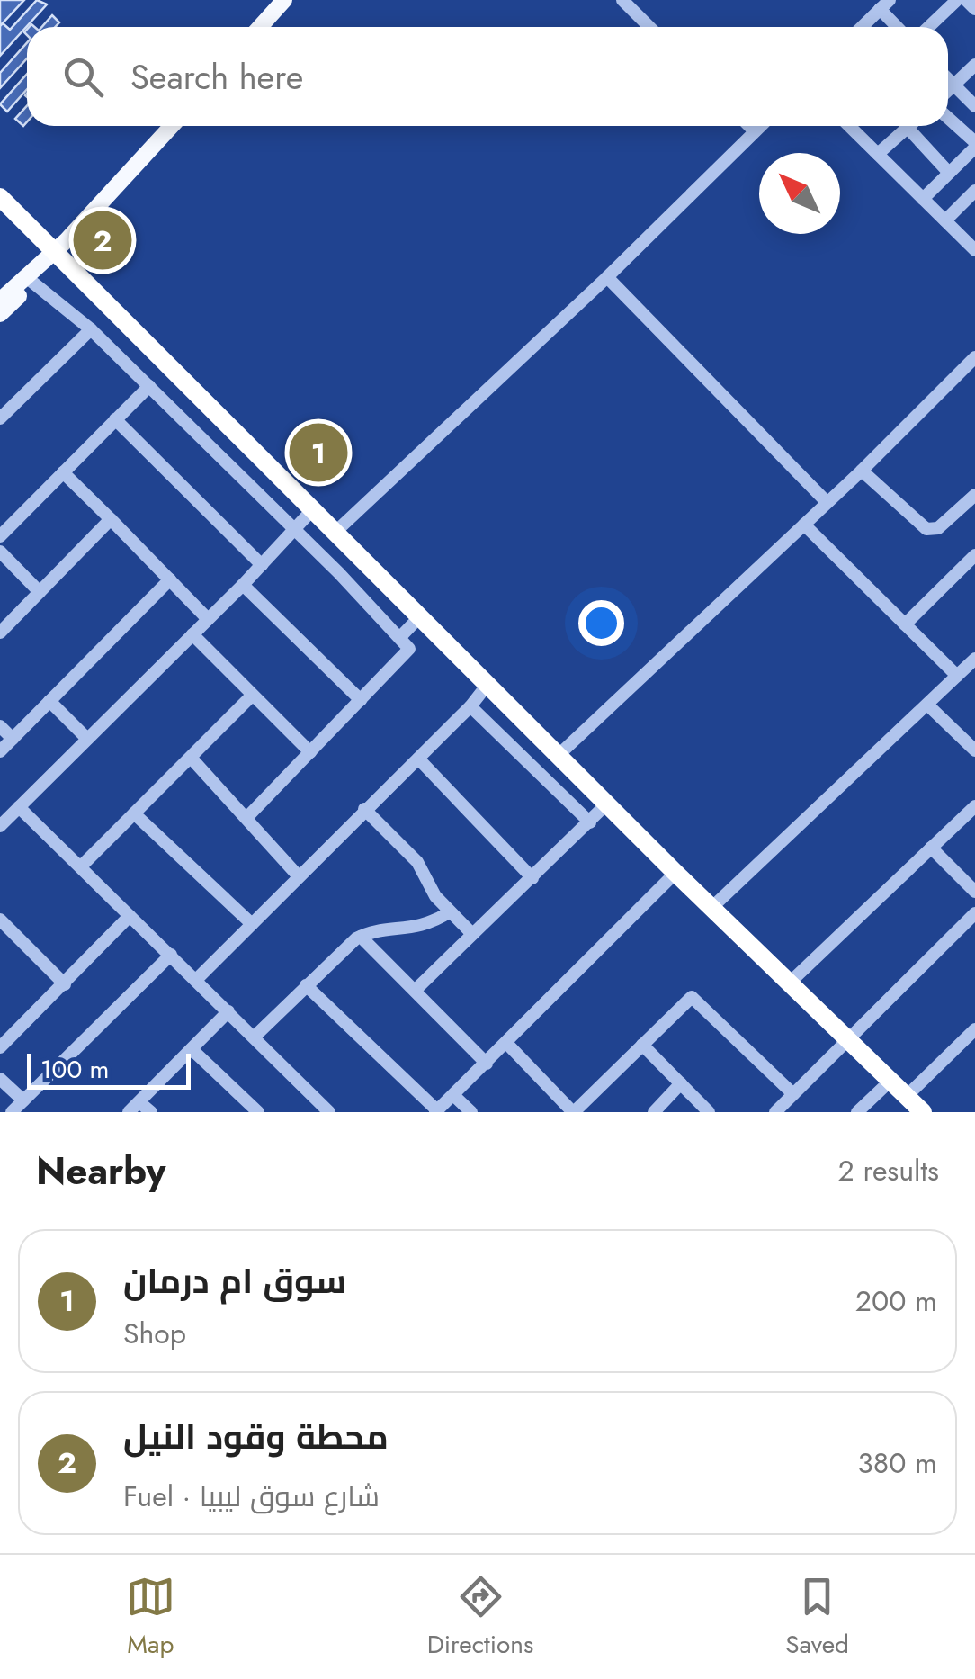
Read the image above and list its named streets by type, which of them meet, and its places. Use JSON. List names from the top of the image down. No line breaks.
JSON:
{"scale_bar":"100 m","north":"top left","page":{"search":"Search here","pins":["2","1"],"scale":"100 m","heading":["Nearby","2 results"],"list":[{"mark":"1","name":"سوق ام درمان","note":"Shop","value":"200 m"},{"mark":"2","name":"محطة وقود النيل","note":"Fuel · شارع سوق ليبيا","value":"380 m"}],"nav":["Map","Directions","Saved"]}}
